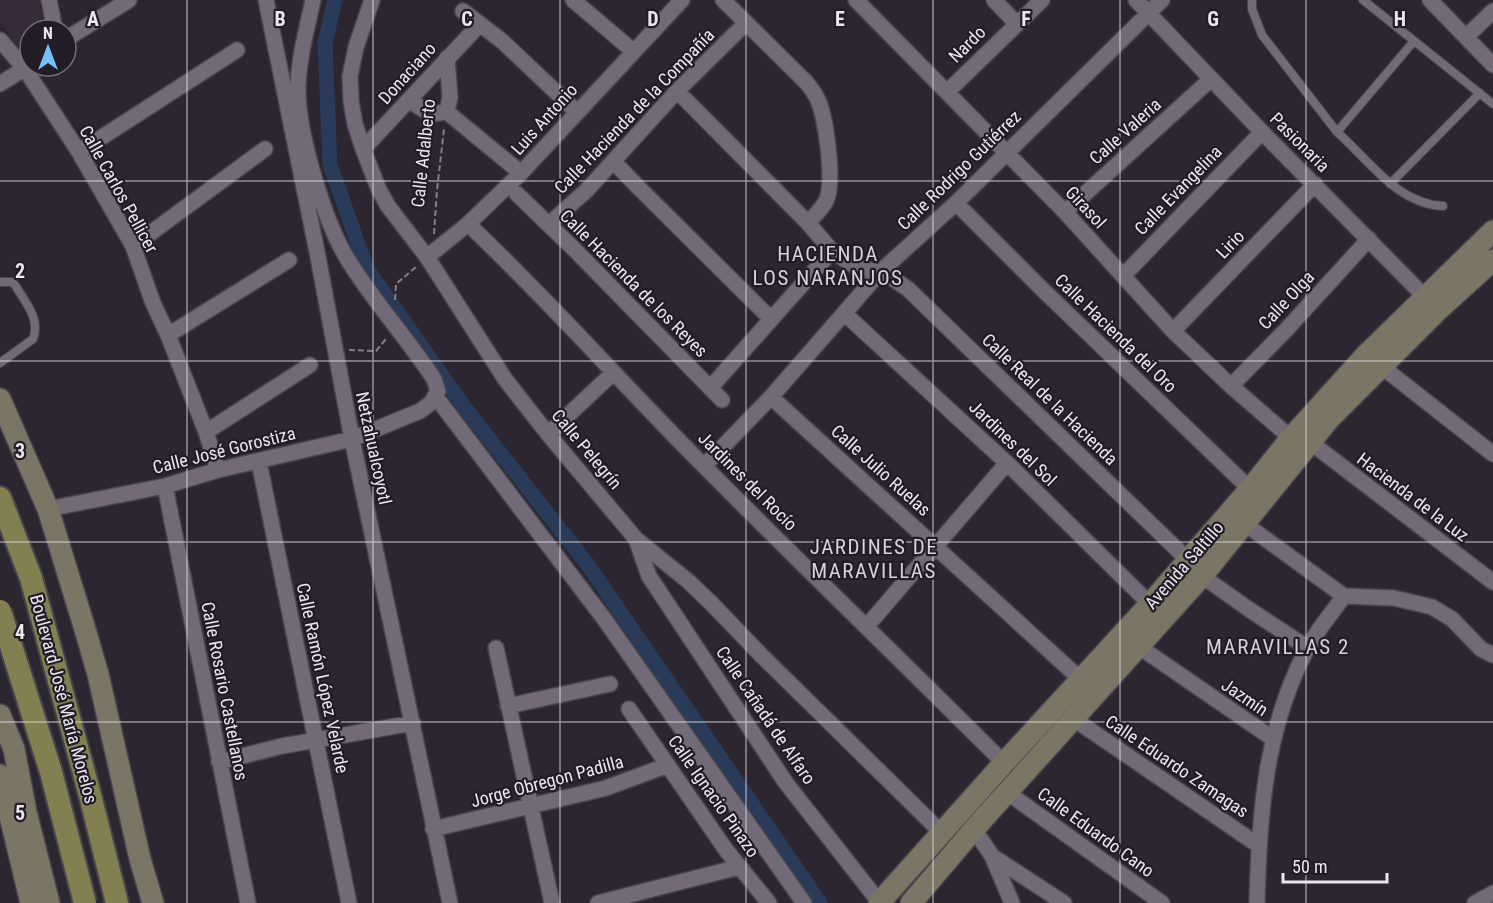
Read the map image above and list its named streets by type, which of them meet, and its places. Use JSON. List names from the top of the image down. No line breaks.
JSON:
{"streets":{"main road":["Boulevard José María Morelos"],"street":["Nardo","Donaciano","Calle Hacienda de la Compañía","Luis Antonio","Calle Valeria","Pasionaria","Calle Adalberto","Calle Rodrigo Gutiérrez","Calle Carlos Pellicer","Calle Evangelina","Girasol","Lirio","Calle Hacienda de los Reyes","Calle Olga","Calle Hacienda del Oro","Calle Real de la Hacienda","Jardines del Sol","Netzahualcoyotl","Calle Pelegrín","Calle José Gorostiza","Calle Julio Ruelas","Jardines del Rocío","Hacienda de la Luz","Avenida Saltillo","Calle Ramón López Velarde","Calle Rosario Castellanos","Jazmín","Calle Cañadá de Alfaro","Calle Eduardo Zamagas","Jorge Obregon Padilla","Calle Ignacio Pinazo","Calle Eduardo Cano"]},"crossings":[["Nardo","Girasol"],["Donaciano","Calle Adalberto"],["Donaciano","Calle Pelegrín"],["Calle Hacienda de la Compañía","Calle Hacienda de los Reyes"],["Calle Hacienda de la Compañía","Calle Real de la Hacienda"],["Luis Antonio","Calle Adalberto"],["Luis Antonio","Calle Pelegrín"],["Luis Antonio","Jardines del Rocío"],["Calle Valeria","Pasionaria"],["Calle Valeria","Girasol"],["Pasionaria","Calle Rodrigo Gutiérrez"],["Pasionaria","Calle Evangelina"],["Pasionaria","Lirio"],["Pasionaria","Calle Olga"],["Pasionaria","Avenida Saltillo"],["Calle Adalberto","Calle Pelegrín"],["Calle Rodrigo Gutiérrez","Girasol"],["Calle Rodrigo Gutiérrez","Calle Hacienda del Oro"],["Calle Rodrigo Gutiérrez","Calle Real de la Hacienda"],["Calle Rodrigo Gutiérrez","Jardines del Sol"],["Calle Rodrigo Gutiérrez","Calle Julio Ruelas"],["Calle Rodrigo Gutiérrez","Jardines del Rocío"],["Calle Carlos Pellicer","Calle José Gorostiza"],["Calle Evangelina","Girasol"],["Girasol","Lirio"],["Girasol","Calle Olga"],["Girasol","Hacienda de la Luz"],["Girasol","Avenida Saltillo"],["Calle Hacienda del Oro","Avenida Saltillo"],["Calle Real de la Hacienda","Avenida Saltillo"],["Jardines del Sol","Avenida Saltillo"],["Netzahualcoyotl","Calle José Gorostiza"],["Netzahualcoyotl","Jorge Obregon Padilla"],["Calle Pelegrín","Avenida Saltillo"],["Calle Pelegrín","Calle Cañadá de Alfaro"],["Calle José Gorostiza","Calle Ramón López Velarde"],["Calle José Gorostiza","Calle Rosario Castellanos"],["Calle Julio Ruelas","Avenida Saltillo"],["Jardines del Rocío","Avenida Saltillo"],["Hacienda de la Luz","Avenida Saltillo"],["Avenida Saltillo","Jazmín"],["Avenida Saltillo","Calle Cañadá de Alfaro"],["Avenida Saltillo","Calle Eduardo Zamagas"],["Avenida Saltillo","Calle Eduardo Cano"],["Jorge Obregon Padilla","Calle Ignacio Pinazo"]],"districts":["HACIENDA LOS NARANJOS","JARDINES DE MARAVILLAS","MARAVILLAS 2"],"scale_bar":"50 m","north":"top","grid":{"columns":["A","B","C","D","E","F","G","H"],"rows":["2","3","4","5"]}}
